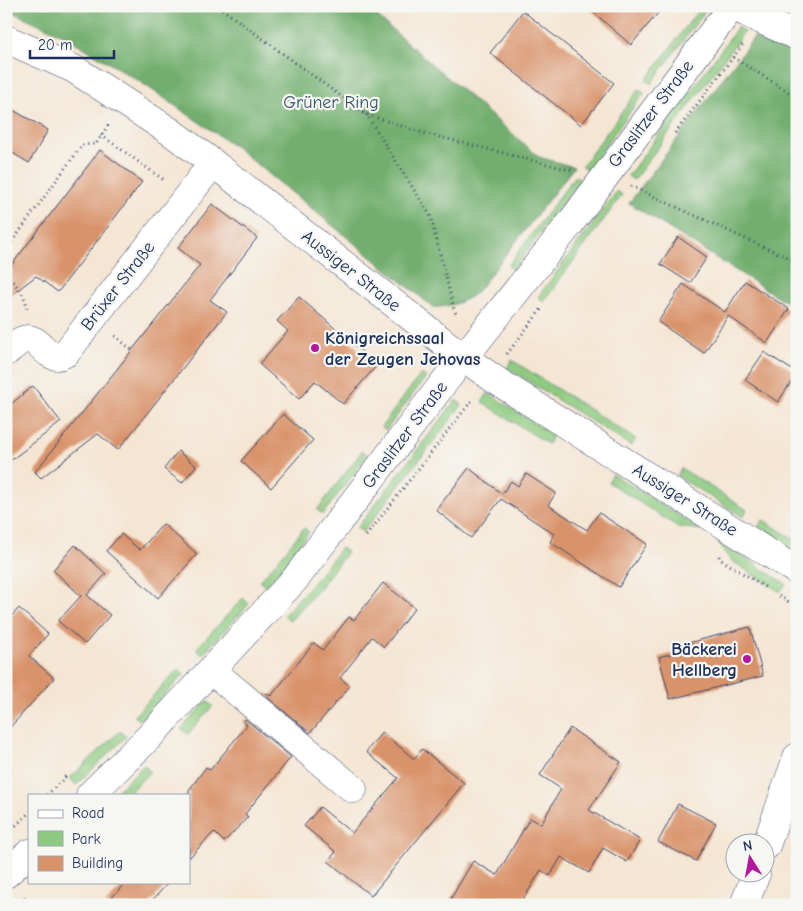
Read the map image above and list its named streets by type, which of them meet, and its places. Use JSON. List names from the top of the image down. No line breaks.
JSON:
{"streets":{"street":["Graslitzer Straße","Aussiger Straße","Brüxer Straße"]},"crossings":[["Graslitzer Straße","Aussiger Straße"],["Aussiger Straße","Brüxer Straße"]],"parks":["Grüner Ring"],"places":["Königreichssaal der Zeugen Jehovas","Bäckerei Hellberg"],"legend":["Road","Park","Building"],"scale_bar":"20 m","north":"top"}
